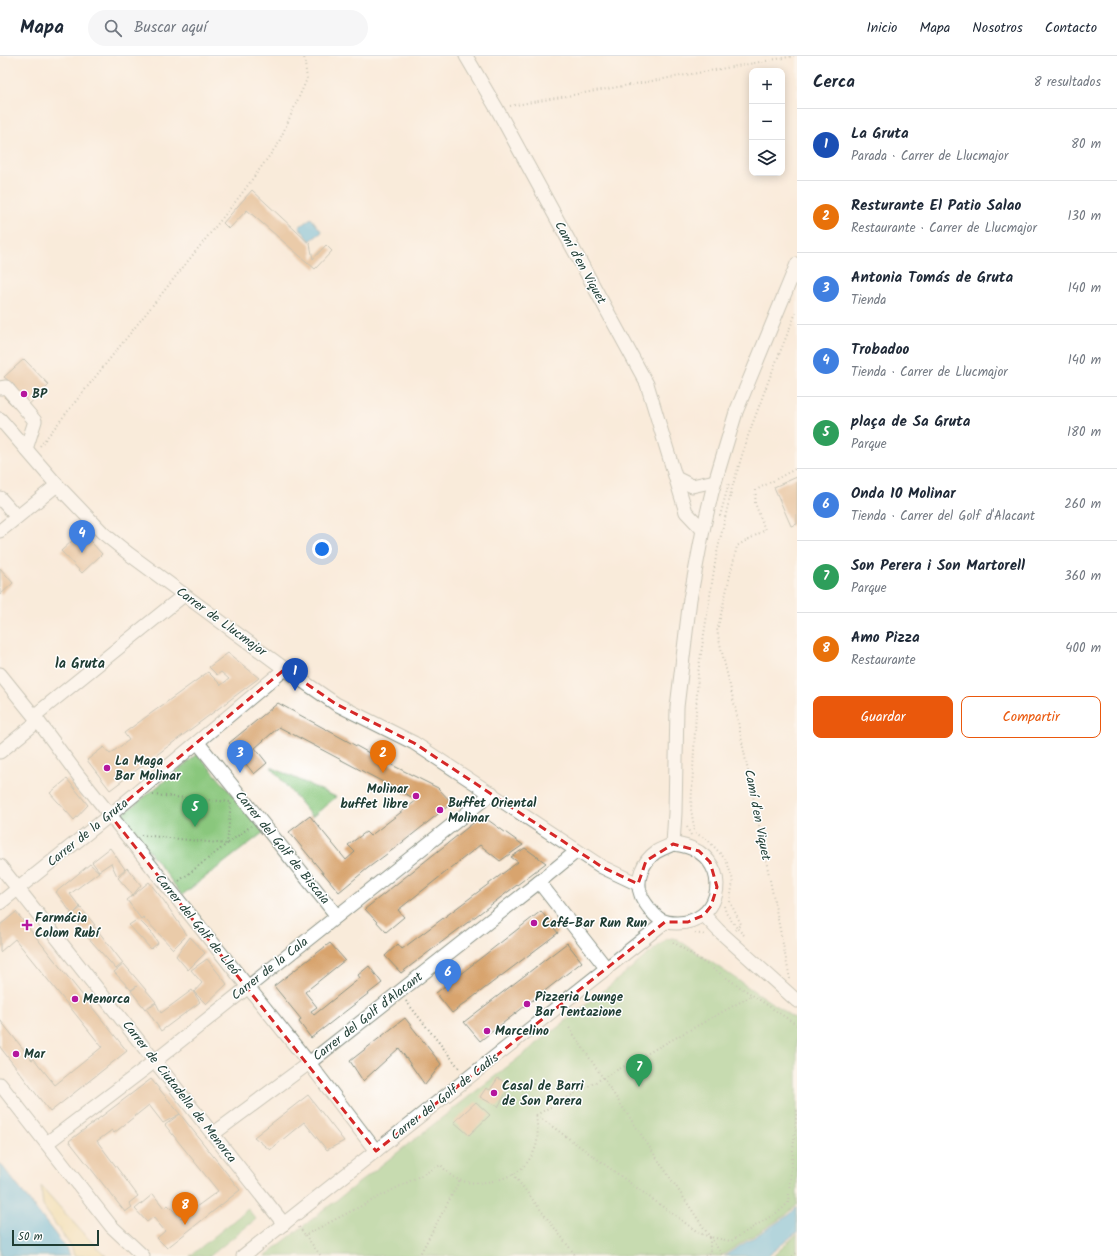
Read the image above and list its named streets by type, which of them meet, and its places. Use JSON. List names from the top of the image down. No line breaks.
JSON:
{"streets":{"street":["Camí d'en Viquet","Carrer de Llucmajor","Carrer de la Gruta","Carrer del Golf de Biscaia","Carrer del Golf de Lleó","Carrer de la Cala","Carrer del Golf d'Alacant","Carrer de Ciutadella de Menorca","Carrer del Golf de Cadis"]},"crossings":[["Carrer de Llucmajor","Carrer de la Gruta"],["Carrer de Llucmajor","Carrer de la Cala"],["Carrer de Llucmajor","Carrer del Golf d'Alacant"],["Carrer de Llucmajor","Carrer del Golf de Cadis"],["Carrer de la Gruta","Carrer del Golf de Biscaia"],["Carrer de la Gruta","Carrer del Golf de Lleó"],["Carrer de la Gruta","Carrer de Ciutadella de Menorca"],["Carrer del Golf de Biscaia","Carrer de la Cala"],["Carrer del Golf de Lleó","Carrer de la Cala"],["Carrer del Golf de Lleó","Carrer del Golf d'Alacant"],["Carrer del Golf de Lleó","Carrer del Golf de Cadis"],["Carrer de la Cala","Carrer de Ciutadella de Menorca"],["Carrer del Golf d'Alacant","Carrer de Ciutadella de Menorca"],["Carrer de Ciutadella de Menorca","Carrer del Golf de Cadis"]],"districts":["la Gruta"],"places":{"other":["BP","La Maga Bar Molinar","Molinar buffet libre","Buffet Oriental Molinar","Café-Bar Run Run","Menorca","Pizzeria Lounge Bar Tentazione","Marcelino","Mar","Casal de Barri de Son Parera"],"health":["Farmácia Colom Rubí"]},"scale_bar":"50 m","page":{"header":"Mapa","search":"Buscar aquí","nav":["Inicio","Mapa","Nosotros","Contacto"],"heading":["Cerca","8 resultados"],"map_buttons":["+","−"],"list":[{"mark":"1","name":"La Gruta","note":"Parada · Carrer de Llucmajor","value":"80 m"},{"mark":"2","name":"Resturante El Patio Salao","note":"Restaurante · Carrer de Llucmajor","value":"130 m"},{"mark":"3","name":"Antonia Tomás de Gruta","note":"Tienda","value":"140 m"},{"mark":"4","name":"Trobadoo","note":"Tienda · Carrer de Llucmajor","value":"140 m"},{"mark":"5","name":"plaça de Sa Gruta","note":"Parque","value":"180 m"},{"mark":"6","name":"Onda 10 Molinar","note":"Tienda · Carrer del Golf d'Alacant","value":"260 m"},{"mark":"7","name":"Son Perera i Son Martorell","note":"Parque","value":"360 m"},{"mark":"8","name":"Amo Pizza","note":"Restaurante","value":"400 m"}],"pins":["4","1","2","3","5","6","7","8"],"buttons":["Guardar","Compartir"],"scale":"50 m"}}
